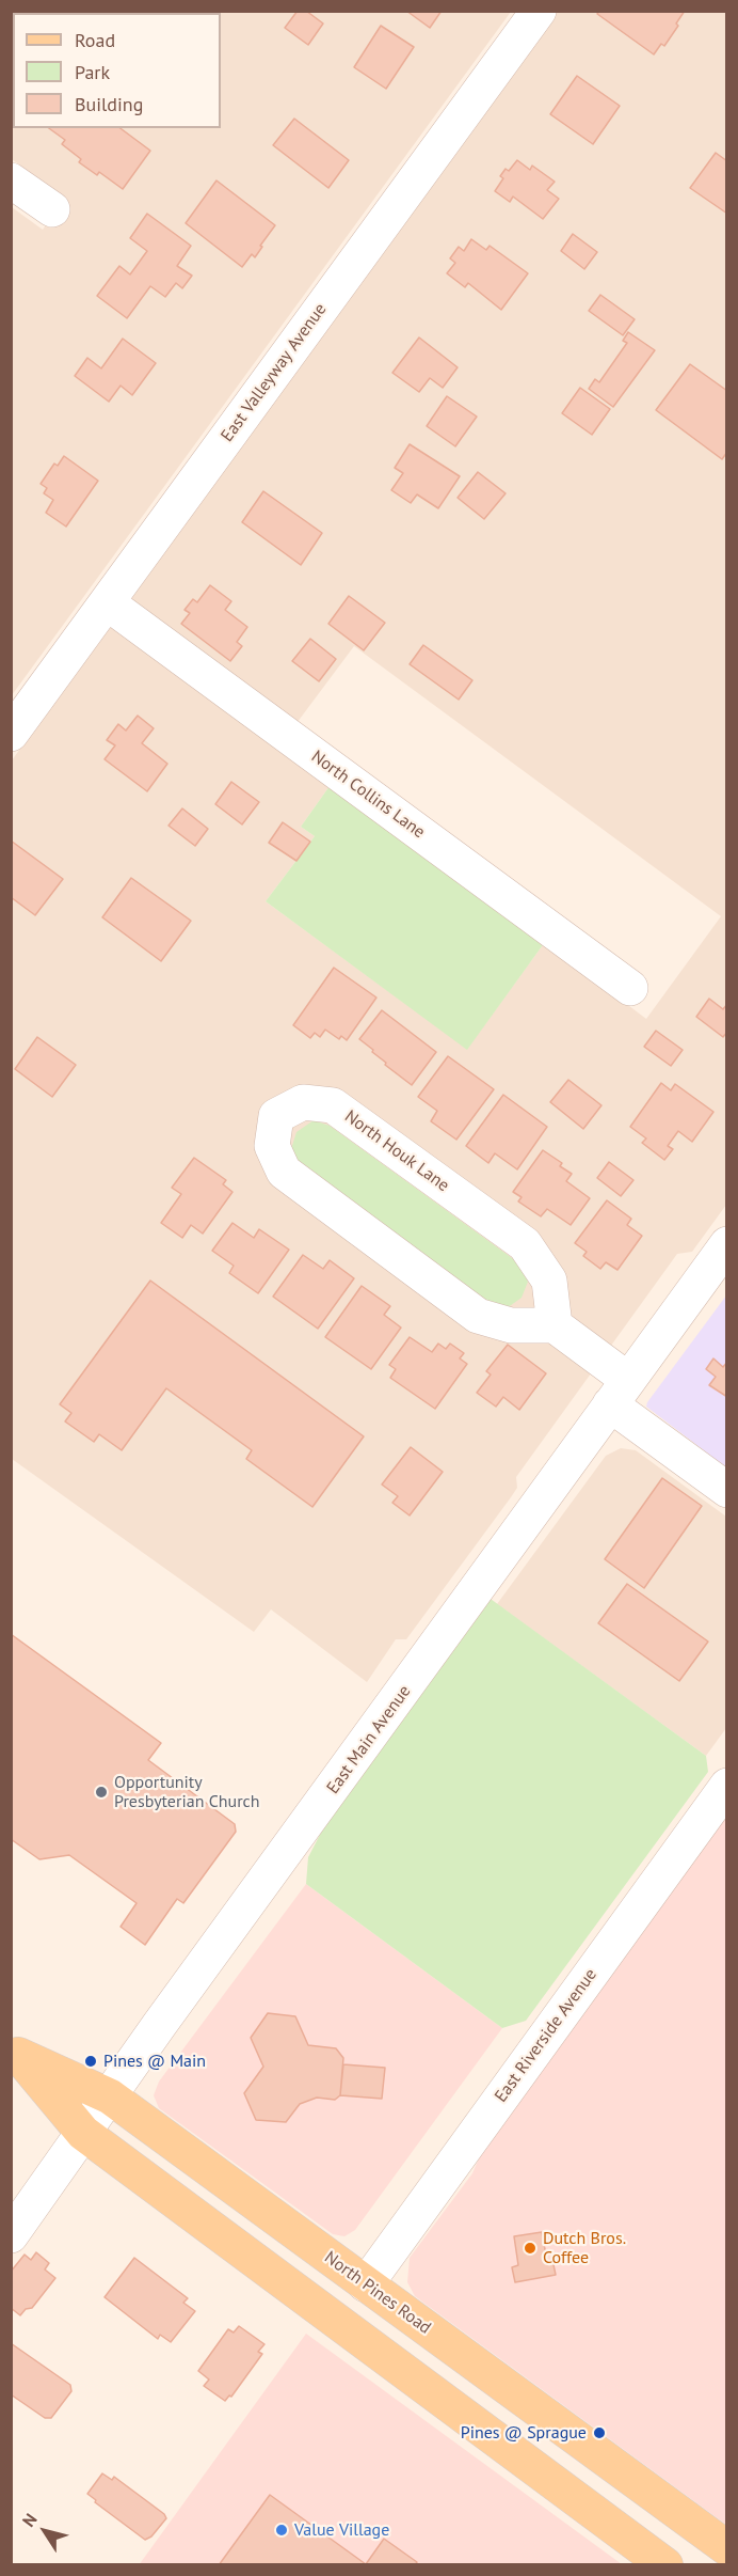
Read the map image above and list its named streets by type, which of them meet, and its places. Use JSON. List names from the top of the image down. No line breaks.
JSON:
{"streets":{"main road":["North Pines Road"],"street":["East Valleyway Avenue","North Collins Lane","North Houk Lane","East Main Avenue","East Riverside Avenue"]},"crossings":[["East Valleyway Avenue","North Collins Lane"],["East Main Avenue","North Pines Road"],["East Riverside Avenue","North Pines Road"]],"places":["Opportunity Presbyterian Church","Pines @ Main","Dutch Bros. Coffee","Pines @ Sprague","Value Village"],"legend":["Road","Park","Building"],"north":"top left"}
